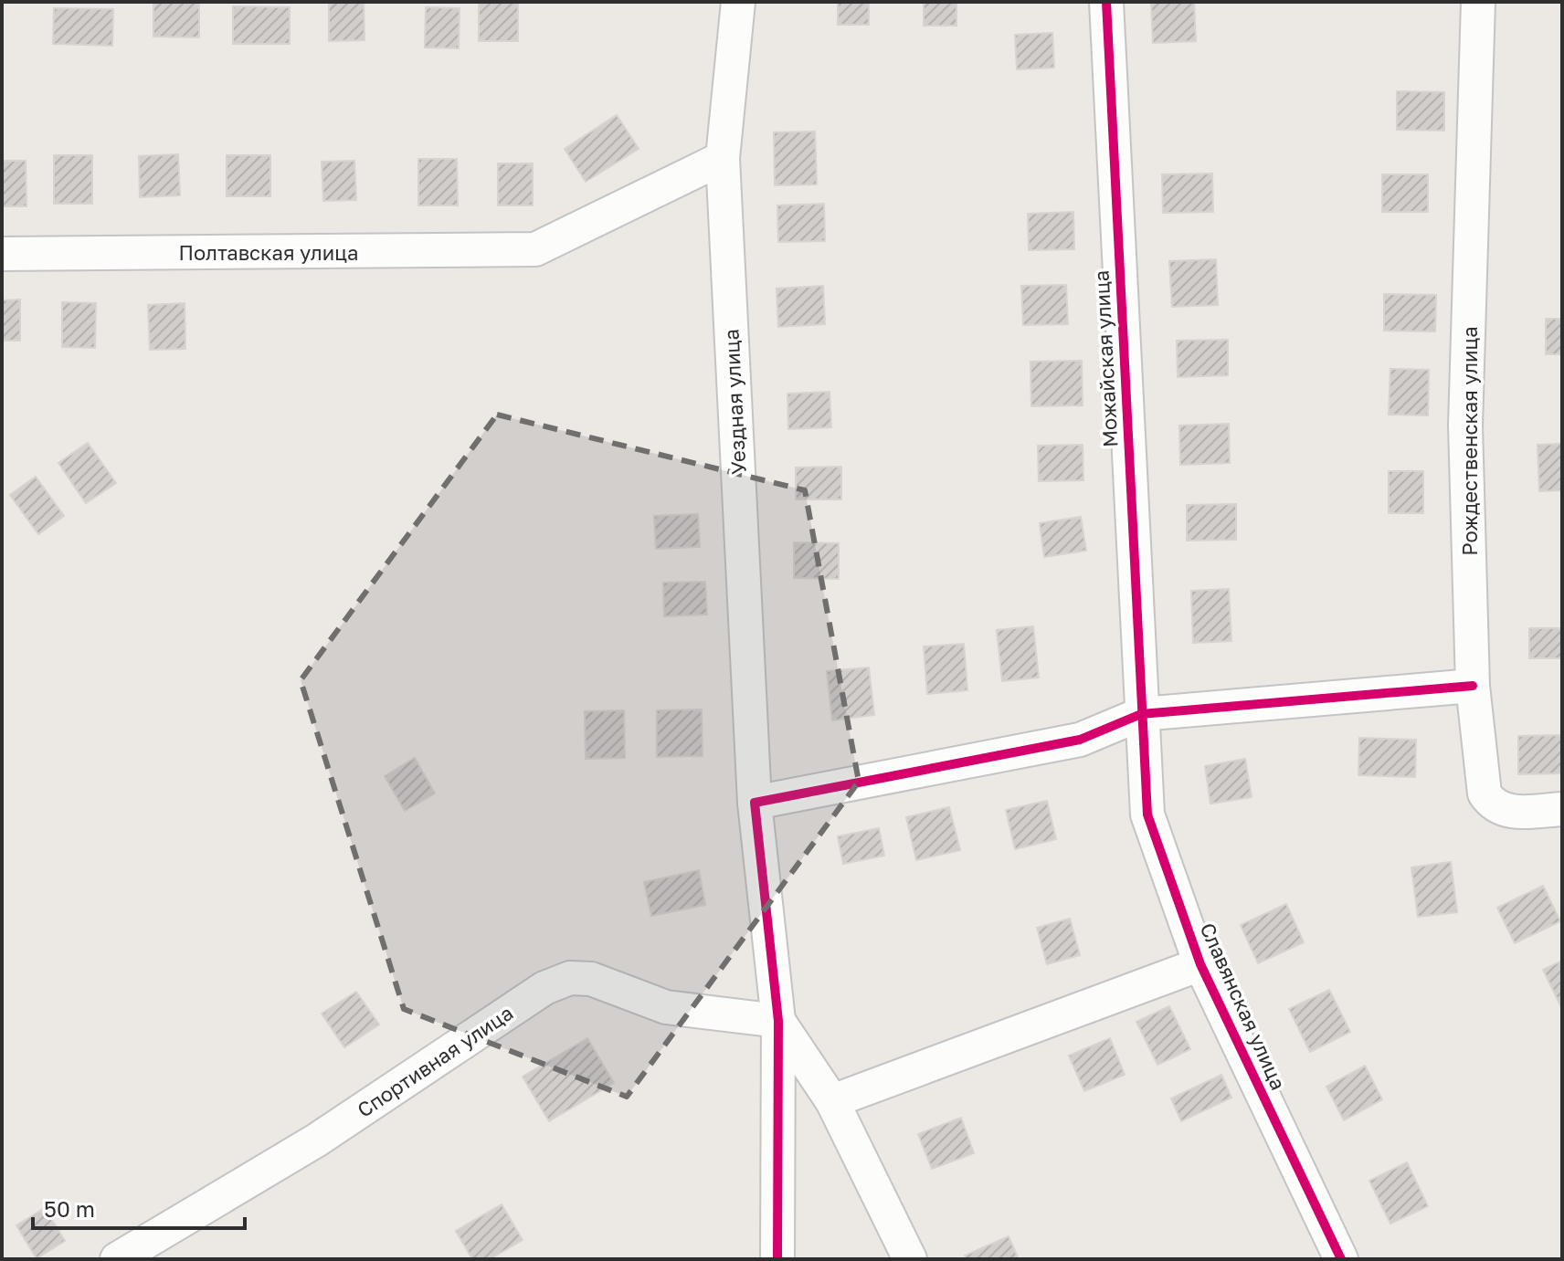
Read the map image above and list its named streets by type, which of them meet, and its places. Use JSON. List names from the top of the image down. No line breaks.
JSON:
{"streets":{"street":["Полтавская улица","Можайская улица","Уездная улица","Рождественская улица","Славянская улица","Спортивная улица"]},"crossings":[["Полтавская улица","Уездная улица"],["Можайская улица","Славянская улица"],["Уездная улица","Спортивная улица"]],"scale_bar":"50 m"}
